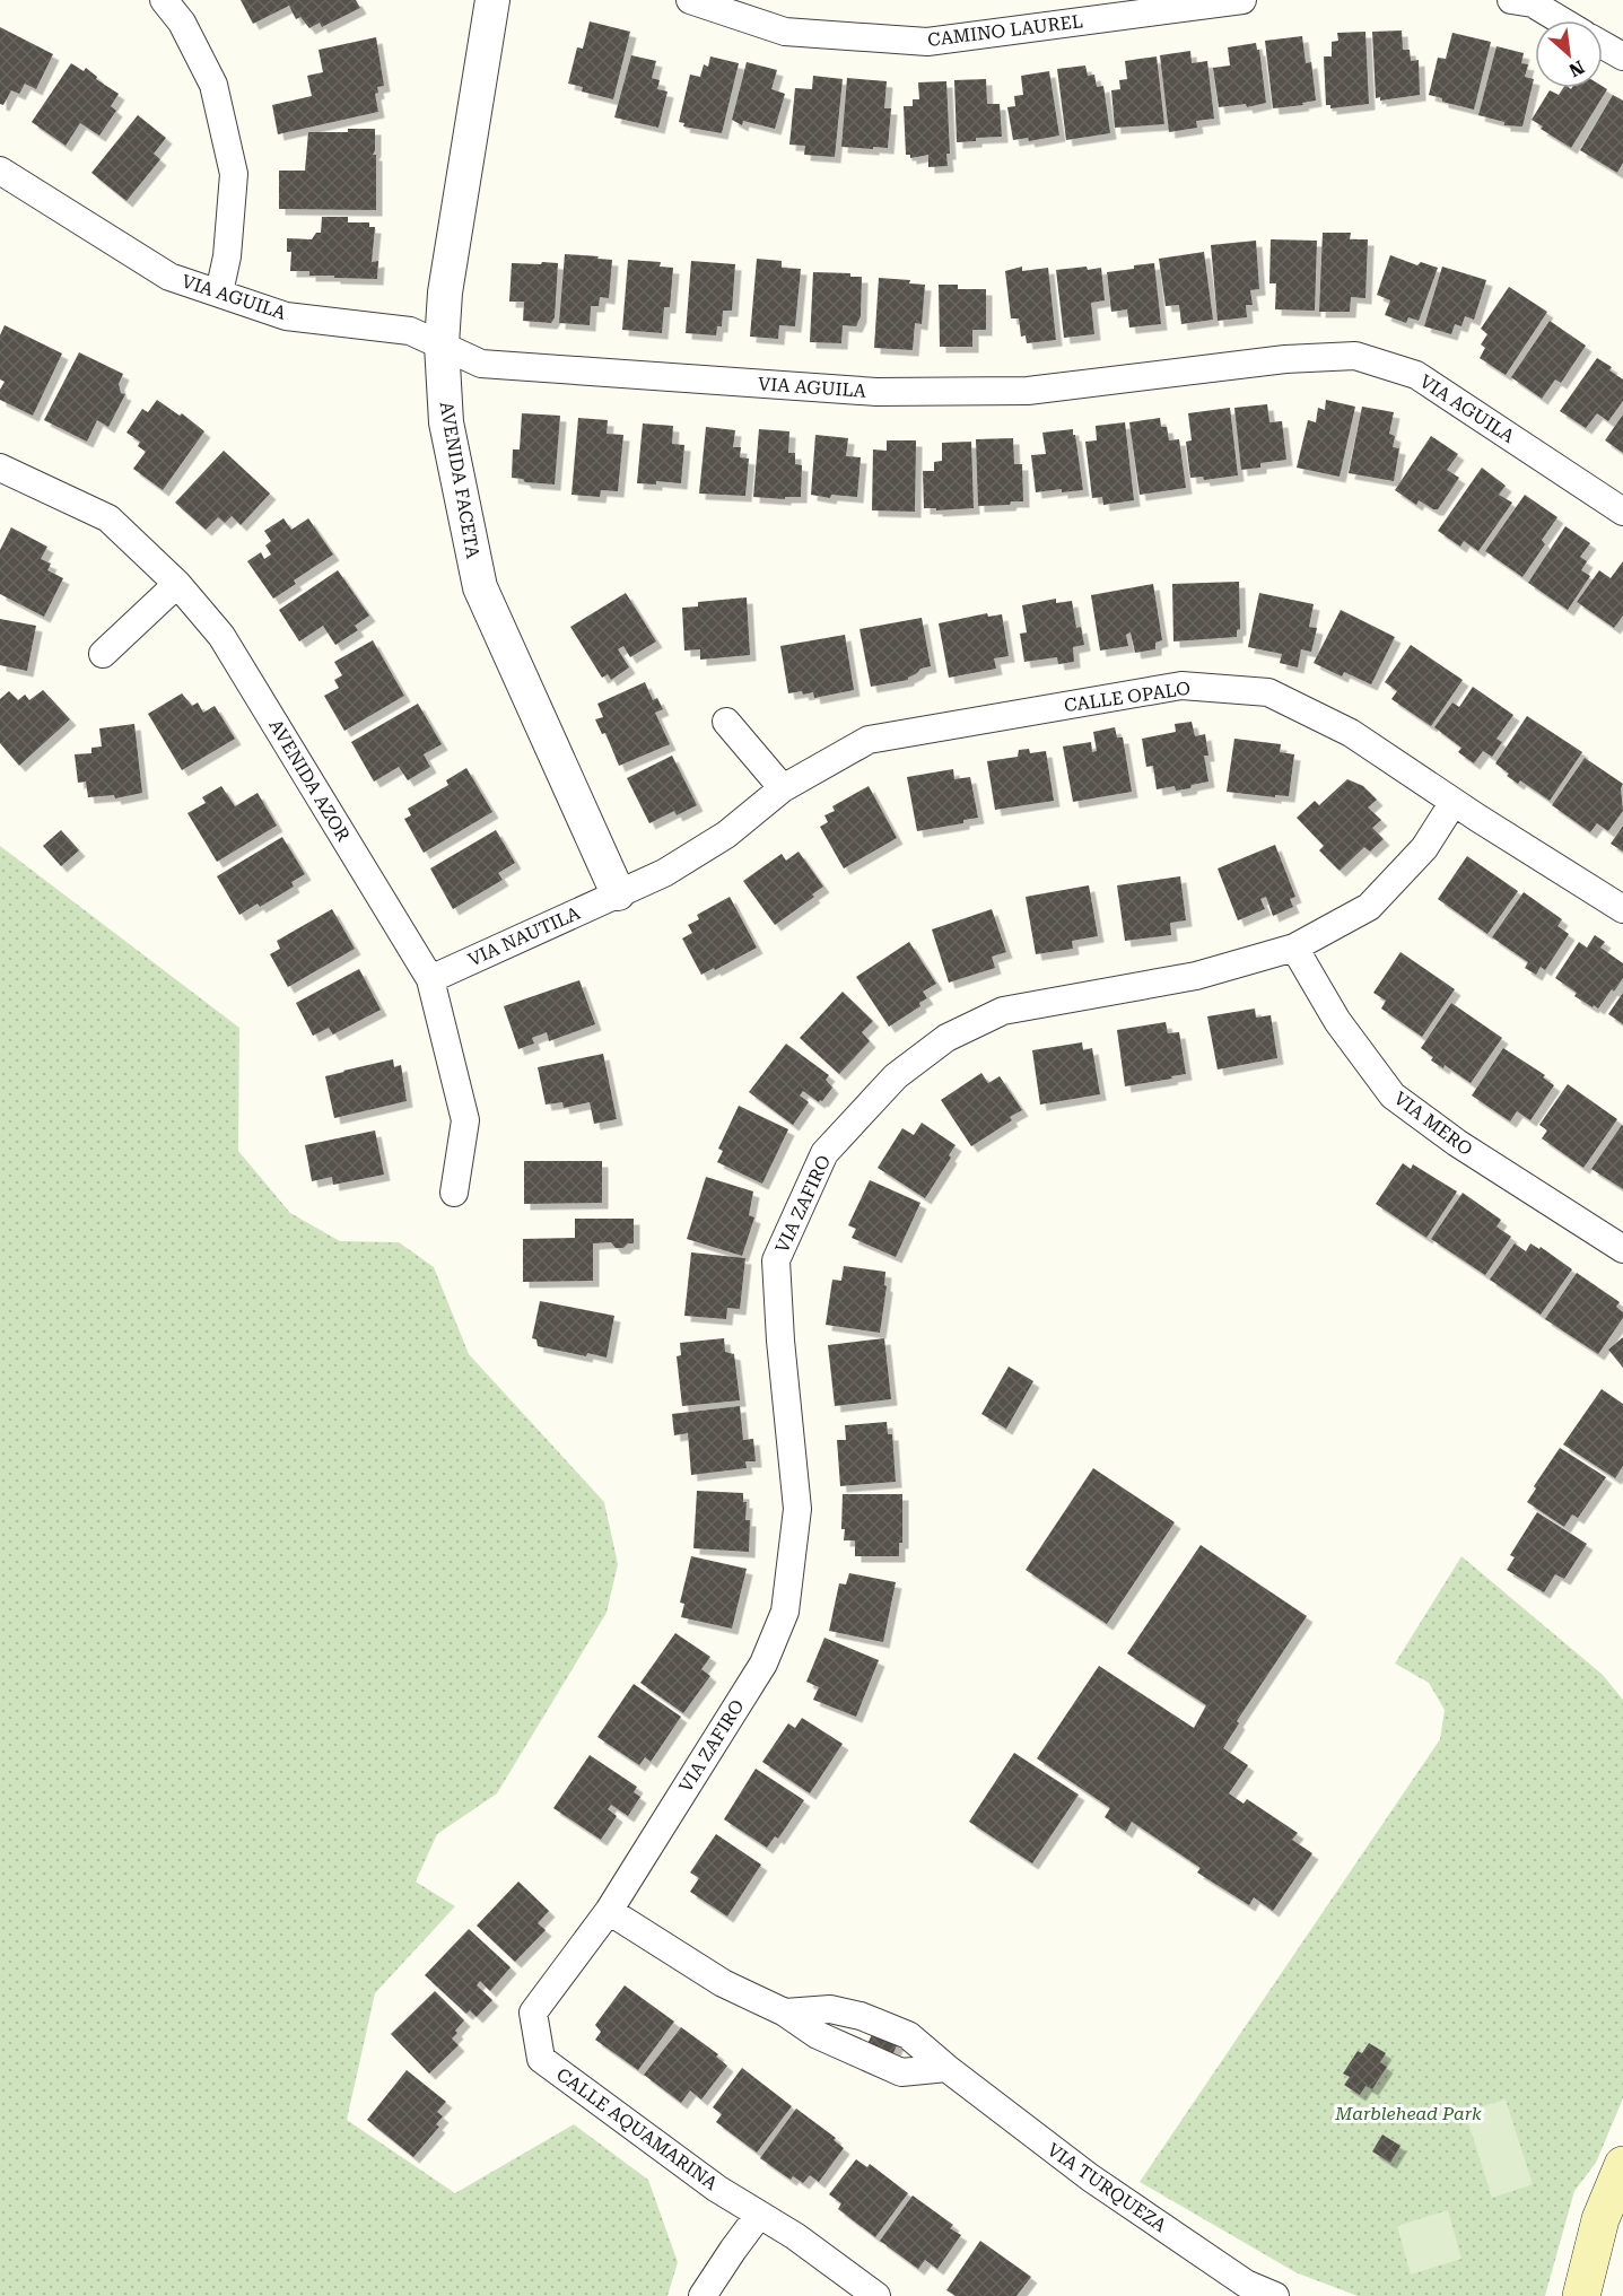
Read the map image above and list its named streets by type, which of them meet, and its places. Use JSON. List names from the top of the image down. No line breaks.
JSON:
{"streets":{"street":["CAMINO LAUREL","VIA AGUILA","AVENIDA FACETA","CALLE OPALO","AVENIDA AZOR","VIA NAUTILA","VIA MERO","VIA ZAFIRO","CALLE AQUAMARINA","VIA TURQUEZA"]},"crossings":[["VIA AGUILA","AVENIDA FACETA"],["AVENIDA FACETA","CALLE OPALO"],["AVENIDA FACETA","VIA NAUTILA"],["CALLE OPALO","VIA NAUTILA"],["CALLE OPALO","VIA ZAFIRO"],["AVENIDA AZOR","VIA NAUTILA"],["VIA MERO","VIA ZAFIRO"],["VIA ZAFIRO","CALLE AQUAMARINA"],["VIA ZAFIRO","VIA TURQUEZA"],["CALLE AQUAMARINA","VIA TURQUEZA"]],"parks":["Marblehead Park"],"north":"bottom right"}
